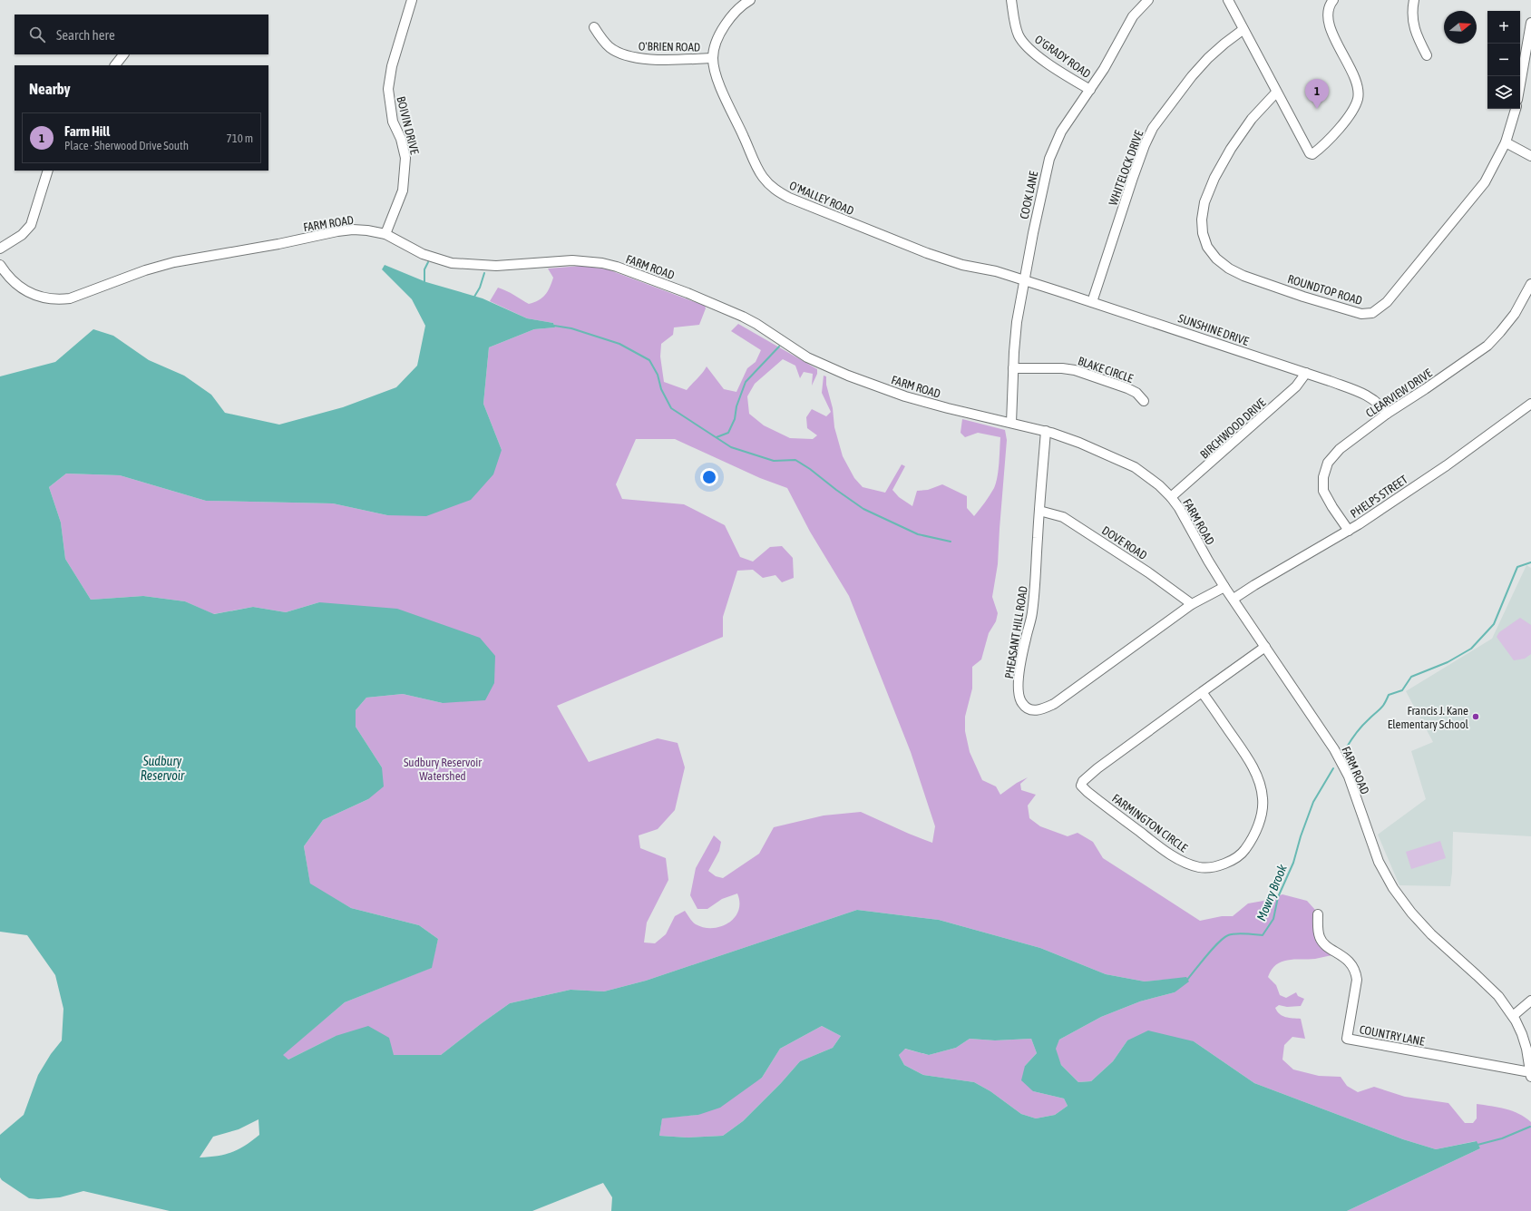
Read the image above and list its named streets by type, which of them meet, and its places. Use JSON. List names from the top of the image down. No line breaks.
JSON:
{"streets":{"street":["O'BRIEN ROAD","O'GRADY ROAD","BOIVIN DRIVE","WHITELOCK DRIVE","COOK LANE","O'MALLEY ROAD","FARM ROAD","ROUNDTOP ROAD","SUNSHINE DRIVE","BLAKE CIRCLE","CLEARVIEW DRIVE","BIRCHWOOD DRIVE","PHELPS STREET","DOVE ROAD","PHEASANT HILL ROAD","FARMINGTON CIRCLE","COUNTRY LANE"]},"crossings":[["O'BRIEN ROAD","O'MALLEY ROAD"],["O'GRADY ROAD","COOK LANE"],["BOIVIN DRIVE","FARM ROAD"],["WHITELOCK DRIVE","SUNSHINE DRIVE"],["COOK LANE","O'MALLEY ROAD"],["COOK LANE","FARM ROAD"],["COOK LANE","SUNSHINE DRIVE"],["COOK LANE","BLAKE CIRCLE"],["O'MALLEY ROAD","SUNSHINE DRIVE"],["FARM ROAD","BIRCHWOOD DRIVE"],["FARM ROAD","PHELPS STREET"],["FARM ROAD","PHEASANT HILL ROAD"],["FARM ROAD","FARMINGTON CIRCLE"],["FARM ROAD","COUNTRY LANE"],["SUNSHINE DRIVE","CLEARVIEW DRIVE"],["SUNSHINE DRIVE","BIRCHWOOD DRIVE"],["CLEARVIEW DRIVE","PHELPS STREET"],["DOVE ROAD","PHEASANT HILL ROAD"]],"water":["Sudbury Reservoir","Mowry Brook"],"parks":["Sudbury Reservoir Watershed"],"places":["Francis J. Kane Elementary School"],"north":"right","page":{"map_buttons":["+","−"],"search":"Search here","heading":"Nearby","pins":"1","list":[{"mark":"1","name":"Farm Hill","note":"Place · Sherwood Drive South","value":"710 m"}]}}
